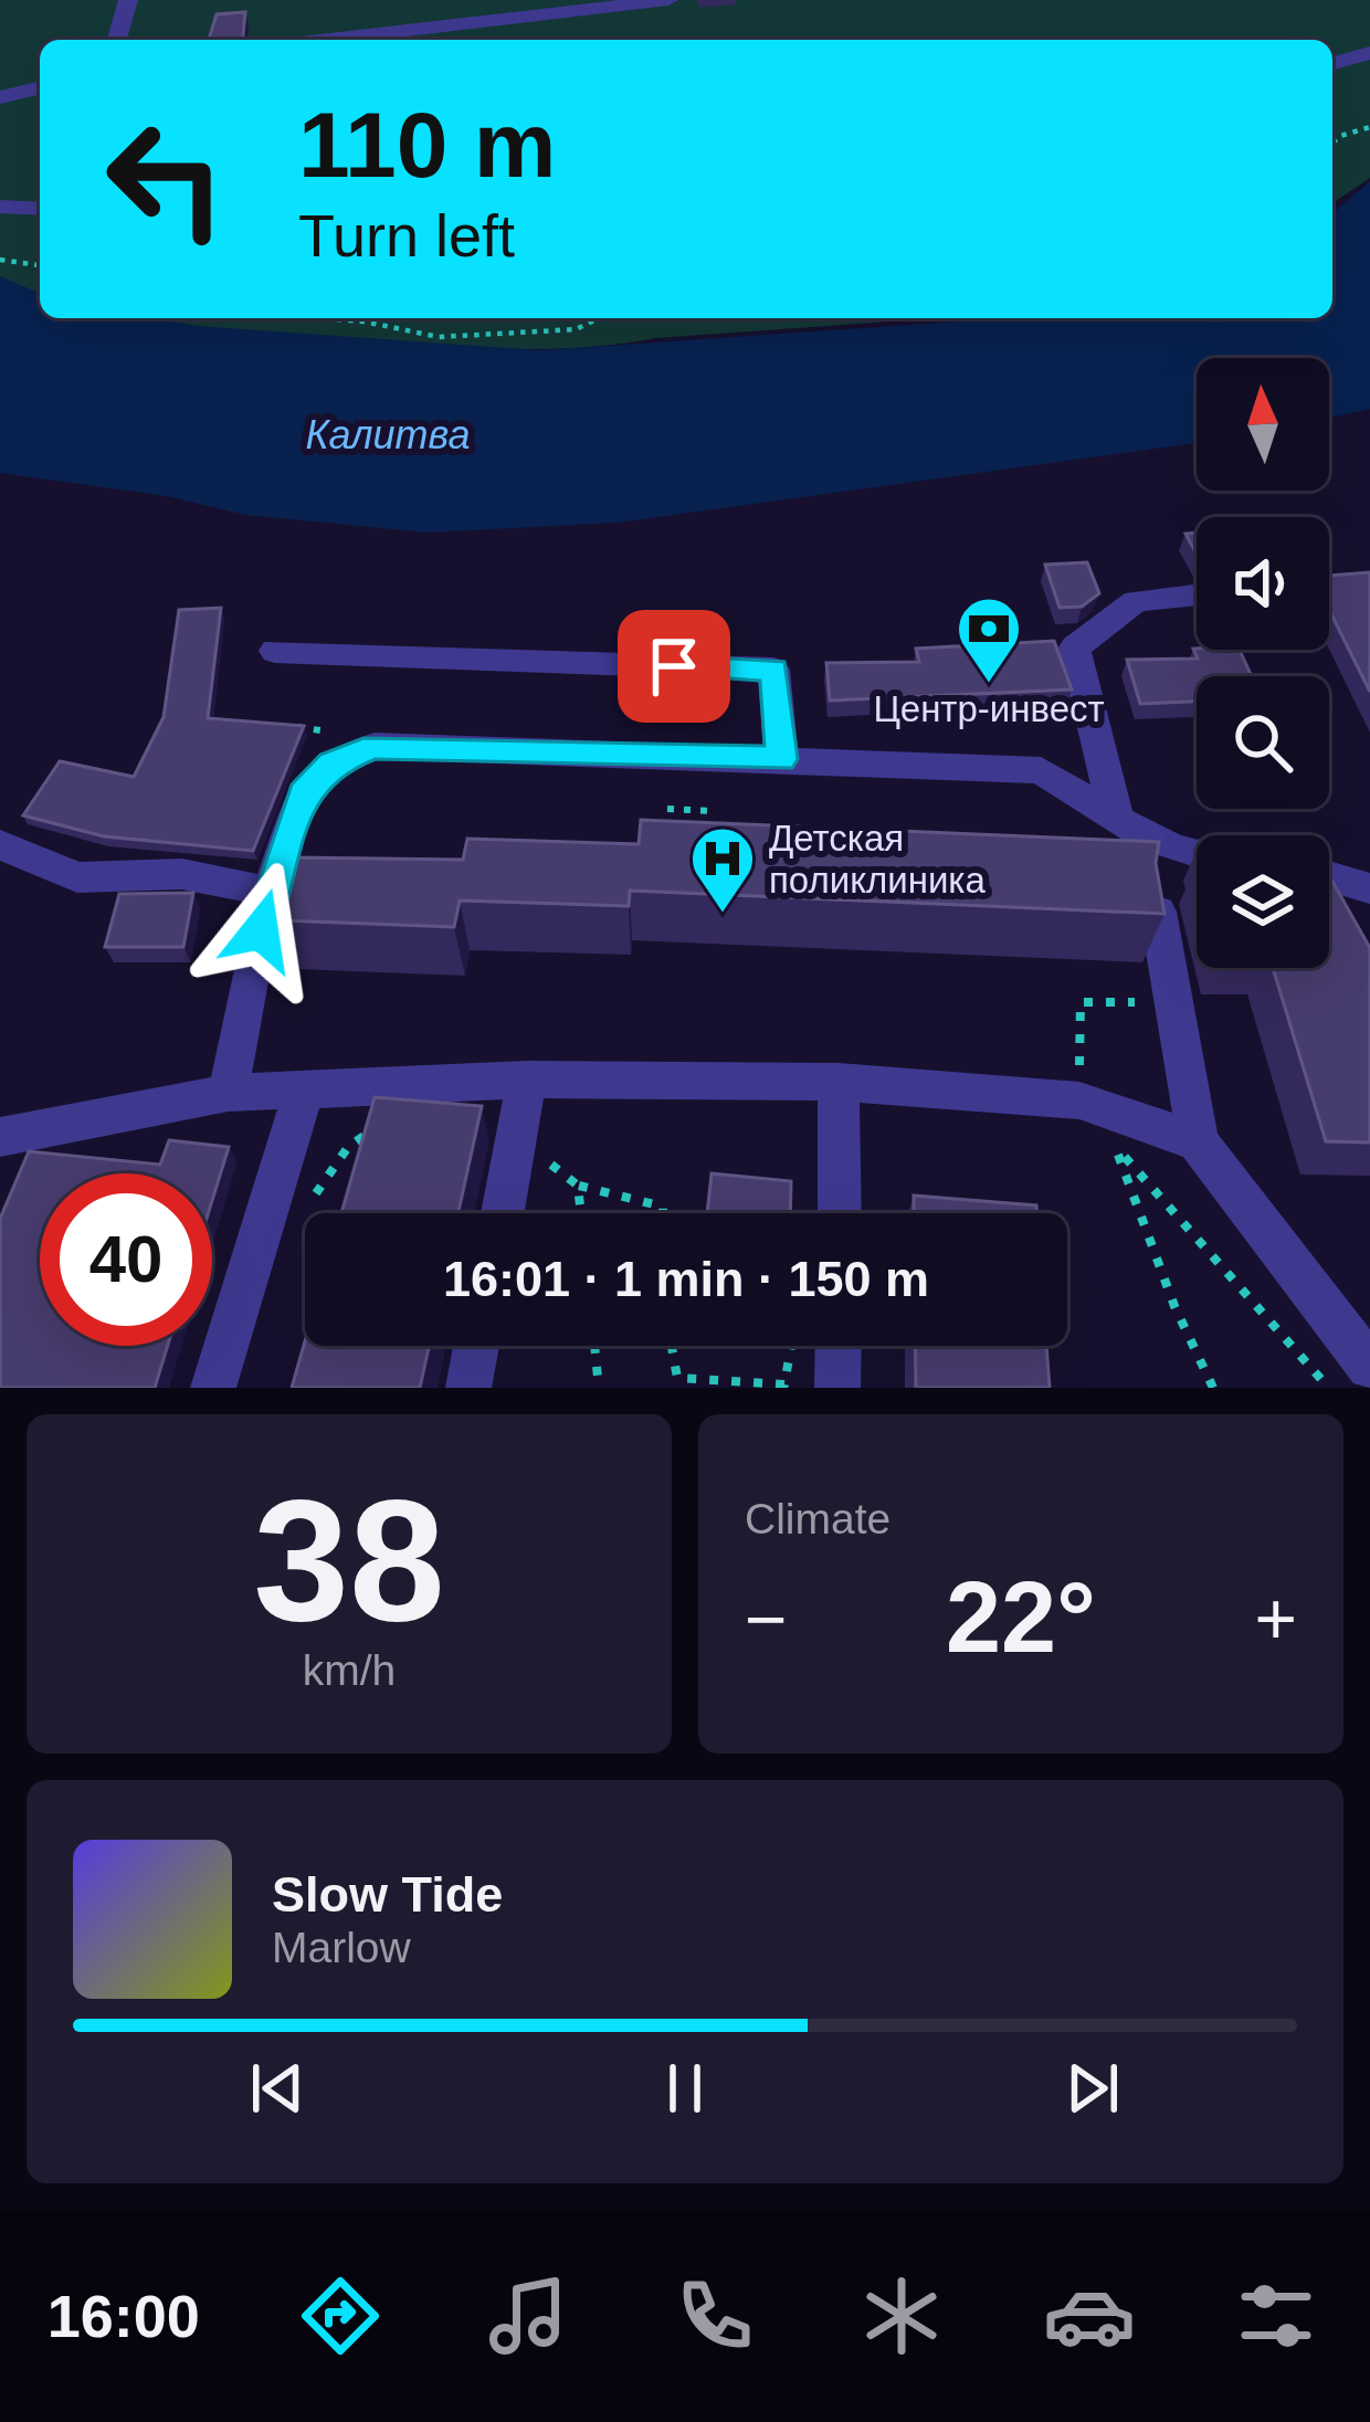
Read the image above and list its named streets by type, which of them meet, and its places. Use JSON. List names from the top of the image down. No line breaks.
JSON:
{"water":["Калитва"],"places":{"bank":["Центр-инвест"],"hospital":["Детская поликлиника"]},"north":"top","page":{"turn":["110 m","Turn left"],"limit":"40","trip":"16:01 · 1 min · 150 m","tile":[["38","km/h"],"Climate"],"heat":["−","22°","+"],"song":["Slow Tide","Marlow"],"tabs":"16:00"}}
